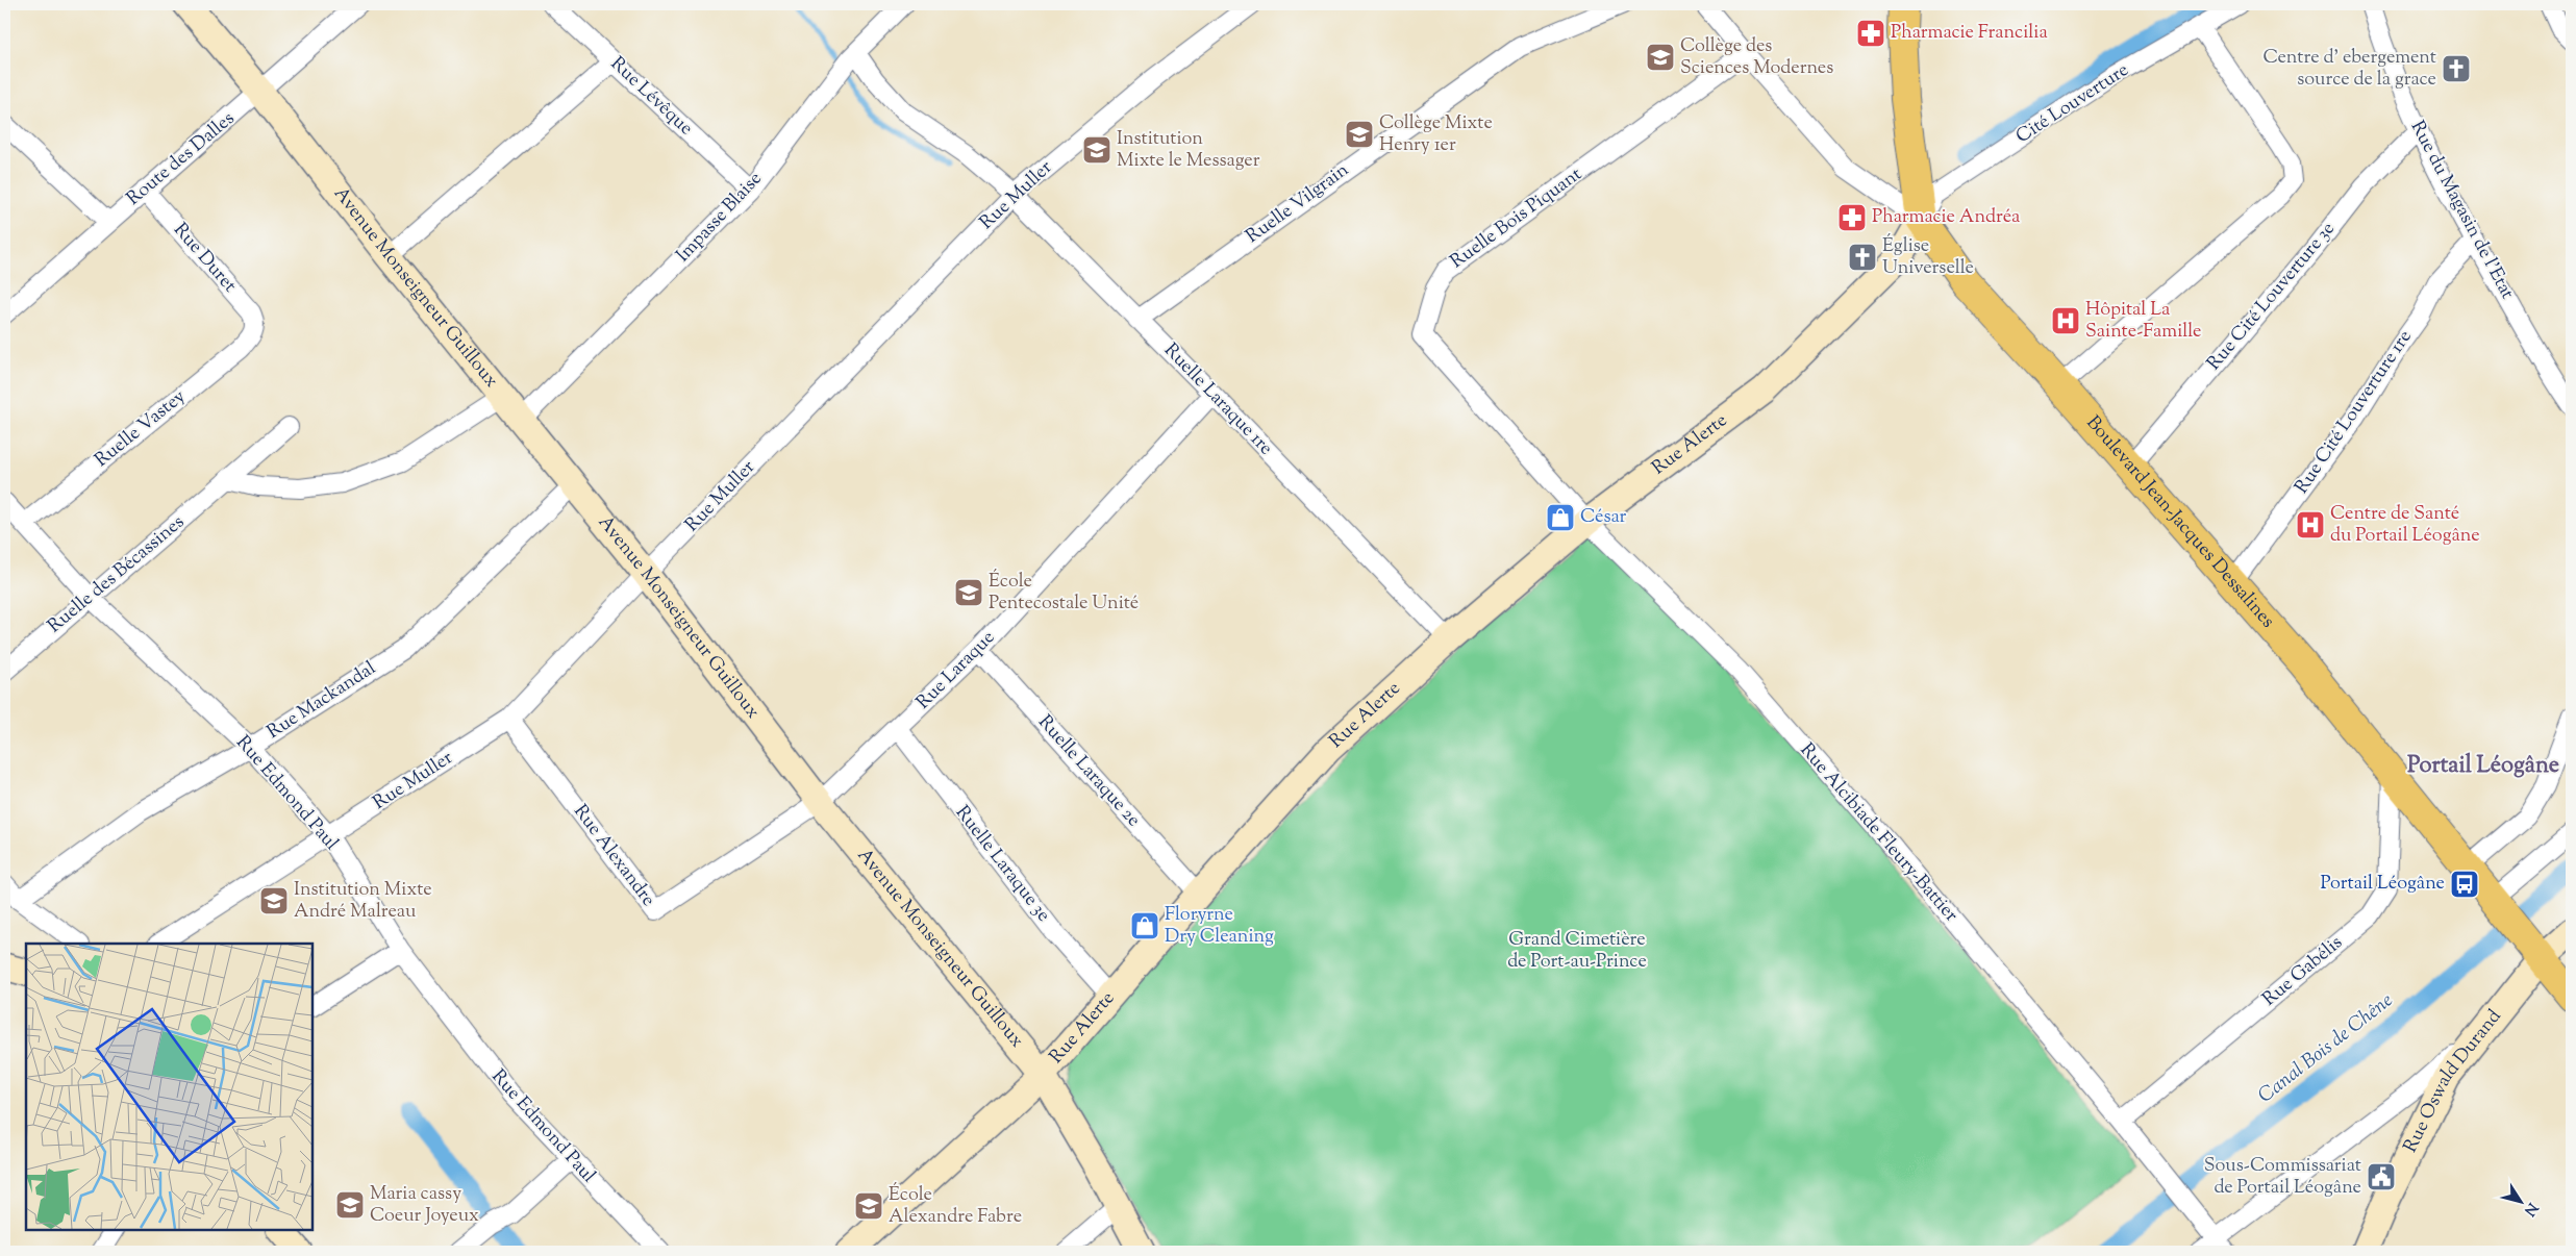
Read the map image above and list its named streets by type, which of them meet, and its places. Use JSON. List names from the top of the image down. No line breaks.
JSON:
{"streets":{"main road":["Boulevard Jean-Jacques Dessalines"],"street":["Rue Lévêque","Cité Louverture","Route des Dalles","Rue Muller","Ruelle Vilgrain","Rue du Magasin de l'Etat","Impasse Blaise","Ruelle Bois Piquant","Rue Duret","Avenue Monseigneur Guilloux","Rue Cité Louverture 3e","Ruelle Laraque 1re","Rue Cité Louverture 1re","Ruelle Vastey","Rue Alerte","Ruelle des Bécassines","Rue Laraque","Rue Mackandal","Ruelle Laraque 2e","Rue Edmond Paul","Rue Alcibiade Fleury-Battier","Rue Alexandre","Ruelle Laraque 3e","Rue Gabélis","Rue Oswald Durand"]},"crossings":[["Rue Lévêque","Impasse Blaise"],["Cité Louverture","Rue Alerte"],["Cité Louverture","Boulevard Jean-Jacques Dessalines"],["Route des Dalles","Rue Duret"],["Route des Dalles","Avenue Monseigneur Guilloux"],["Rue Muller","Avenue Monseigneur Guilloux"],["Rue Muller","Ruelle Laraque 1re"],["Rue Muller","Rue Edmond Paul"],["Rue Muller","Rue Alexandre"],["Ruelle Vilgrain","Ruelle Laraque 1re"],["Rue du Magasin de l'Etat","Rue Cité Louverture 3e"],["Rue du Magasin de l'Etat","Rue Cité Louverture 1re"],["Impasse Blaise","Avenue Monseigneur Guilloux"],["Impasse Blaise","Ruelle Laraque 1re"],["Ruelle Bois Piquant","Rue Alerte"],["Ruelle Bois Piquant","Rue Alcibiade Fleury-Battier"],["Rue Duret","Ruelle Vastey"],["Avenue Monseigneur Guilloux","Rue Alerte"],["Avenue Monseigneur Guilloux","Rue Laraque"],["Avenue Monseigneur Guilloux","Rue Mackandal"],["Avenue Monseigneur Guilloux","Rue Alexandre"],["Rue Cité Louverture 3e","Boulevard Jean-Jacques Dessalines"],["Ruelle Laraque 1re","Rue Alerte"],["Ruelle Laraque 1re","Rue Laraque"],["Rue Cité Louverture 1re","Boulevard Jean-Jacques Dessalines"],["Ruelle Vastey","Rue Edmond Paul"],["Rue Alerte","Boulevard Jean-Jacques Dessalines"],["Rue Alerte","Ruelle Laraque 2e"],["Rue Alerte","Rue Alcibiade Fleury-Battier"],["Rue Alerte","Ruelle Laraque 3e"],["Boulevard Jean-Jacques Dessalines","Rue Gabélis"],["Boulevard Jean-Jacques Dessalines","Rue Oswald Durand"],["Ruelle des Bécassines","Rue Edmond Paul"],["Rue Laraque","Ruelle Laraque 2e"],["Rue Laraque","Rue Alexandre"],["Rue Laraque","Ruelle Laraque 3e"],["Rue Mackandal","Rue Edmond Paul"],["Rue Alcibiade Fleury-Battier","Rue Gabélis"]],"districts":["Portail Léogâne"],"water":["Canal Bois de Chêne"],"parks":["Grand Cimetière de Port-au-Prince"],"places":{"pharmacy":["Pharmacie Francilia","Pharmacie Andréa"],"school or university":["Collège des Sciences Modernes","Collège Mixte Henry 1er","Institution Mixte le Messager","École Pentecostale Unité","Institution Mixte André Malreau","Maria cassy Coeur Joyeux","École Alexandre Fabre"],"church":["Centre d' ebergement source de la grace","Église Universelle"],"hospital":["Hôpital La Sainte-Famille","Centre de Santé du Portail Léogâne"],"shop":["César","Floryrne Dry Cleaning"],"bus stop":["Portail Léogâne"],"public building":["Sous-Commissariat de Portail Léogâne"]},"north":"bottom right"}
